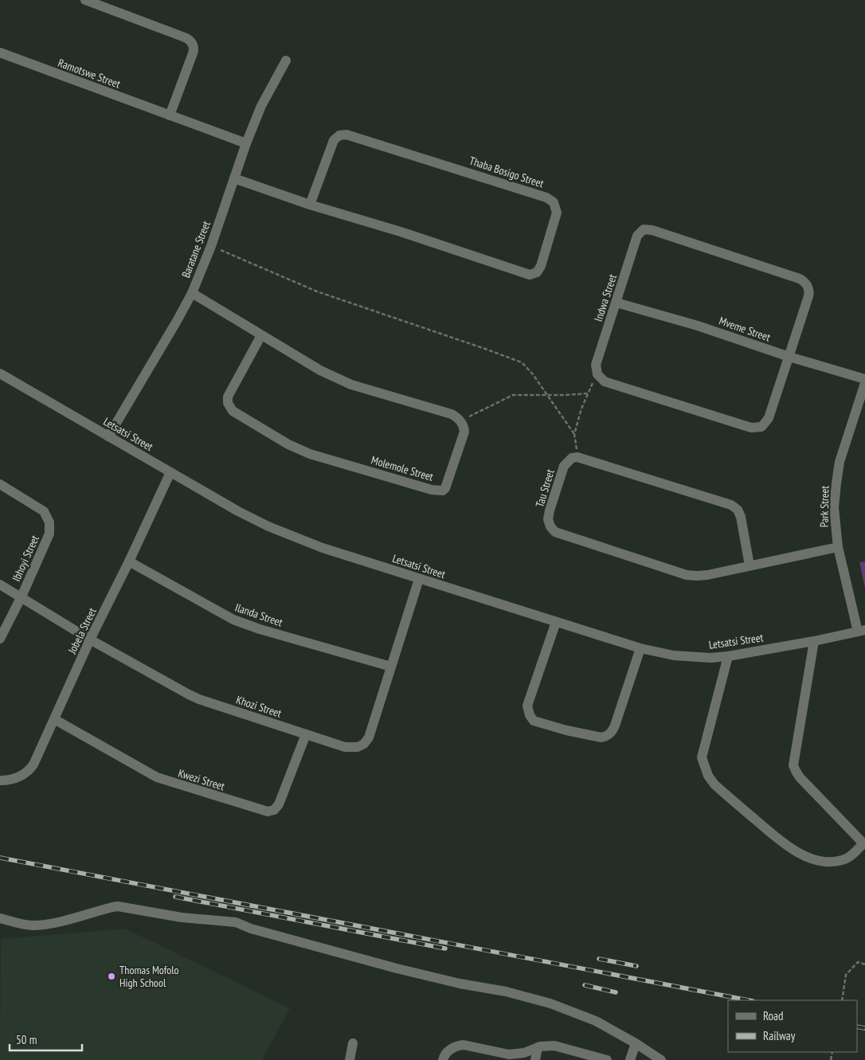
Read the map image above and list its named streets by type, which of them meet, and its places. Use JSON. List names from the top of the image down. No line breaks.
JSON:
{"streets":{"street":["Ramotswe Street","Thaba Bosigo Street","Baratane Street","Indwa Street","Mveme Street","Letsatsi Street","Molemole Street","Tau Street","Park Street","Ibhoyi Street","Ilanda Street","Jobela Street","Khozi Street","Kwezi Street"]},"crossings":[["Ramotswe Street","Baratane Street"],["Thaba Bosigo Street","Baratane Street"],["Baratane Street","Letsatsi Street"],["Indwa Street","Mveme Street"],["Letsatsi Street","Park Street"],["Letsatsi Street","Jobela Street"],["Letsatsi Street","Khozi Street"],["Tau Street","Park Street"],["Ibhoyi Street","Khozi Street"],["Ilanda Street","Jobela Street"],["Ilanda Street","Khozi Street"],["Jobela Street","Khozi Street"],["Jobela Street","Kwezi Street"],["Khozi Street","Kwezi Street"]],"places":["Thomas Mofolo High School"],"legend":["Road","Railway"],"scale_bar":"50 m"}
